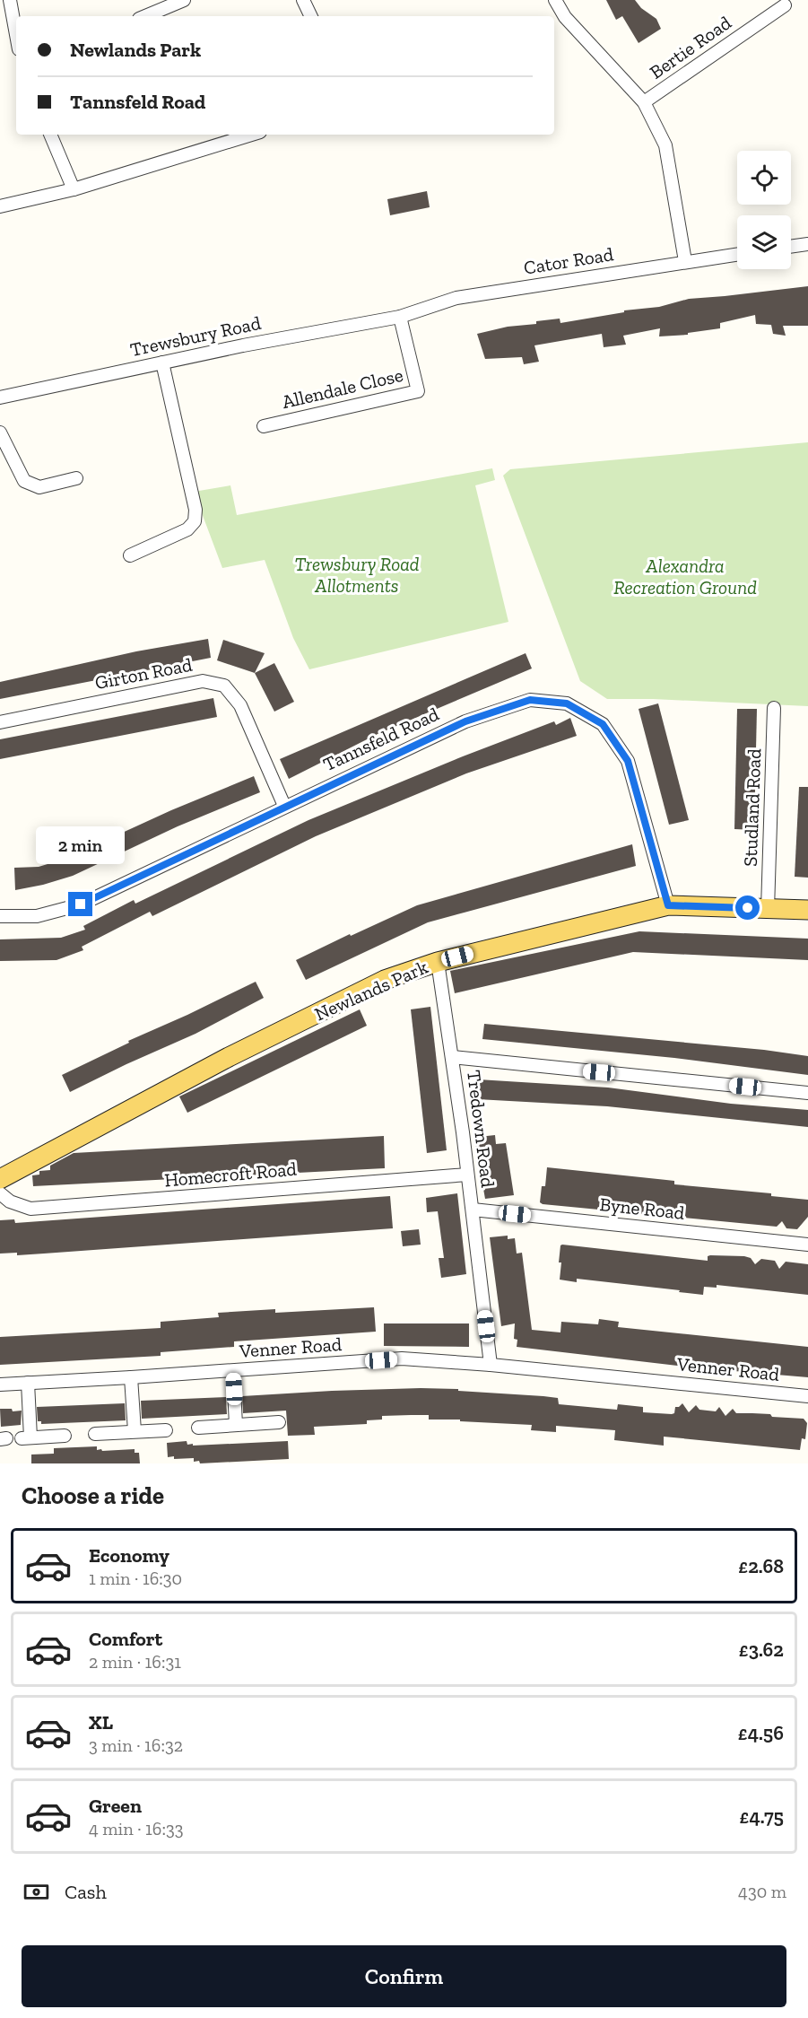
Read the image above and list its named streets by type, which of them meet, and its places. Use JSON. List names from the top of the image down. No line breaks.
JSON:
{"streets":{"main road":["Newlands Park"],"street":["Bertie Road","Cator Road","Trewsbury Road","Allendale Close","Girton Road","Tannsfeld Road","Studland Road","Tredown Road","Homecroft Road","Byne Road","Venner Road"]},"crossings":[["Cator Road","Trewsbury Road"],["Cator Road","Allendale Close"],["Trewsbury Road","Allendale Close"],["Girton Road","Tannsfeld Road"],["Tannsfeld Road","Newlands Park"],["Studland Road","Newlands Park"],["Newlands Park","Tredown Road"],["Tredown Road","Homecroft Road"],["Tredown Road","Byne Road"],["Tredown Road","Venner Road"]],"parks":["Trewsbury Road Allotments","Alexandra Recreation Ground"],"page":{"banner":["Newlands Park","Tannsfeld Road"],"bubble":"2 min","heading":"Choose a ride","list":[{"name":"Economy","note":"1 min · 16:30","value":"£2.68"},{"name":"Comfort","note":"2 min · 16:31","value":"£3.62"},{"name":"XL","note":"3 min · 16:32","value":"£4.56"},{"name":"Green","note":"4 min · 16:33","value":"£4.75"}],"pay":["Cash","430 m"],"buttons":"Confirm"}}
